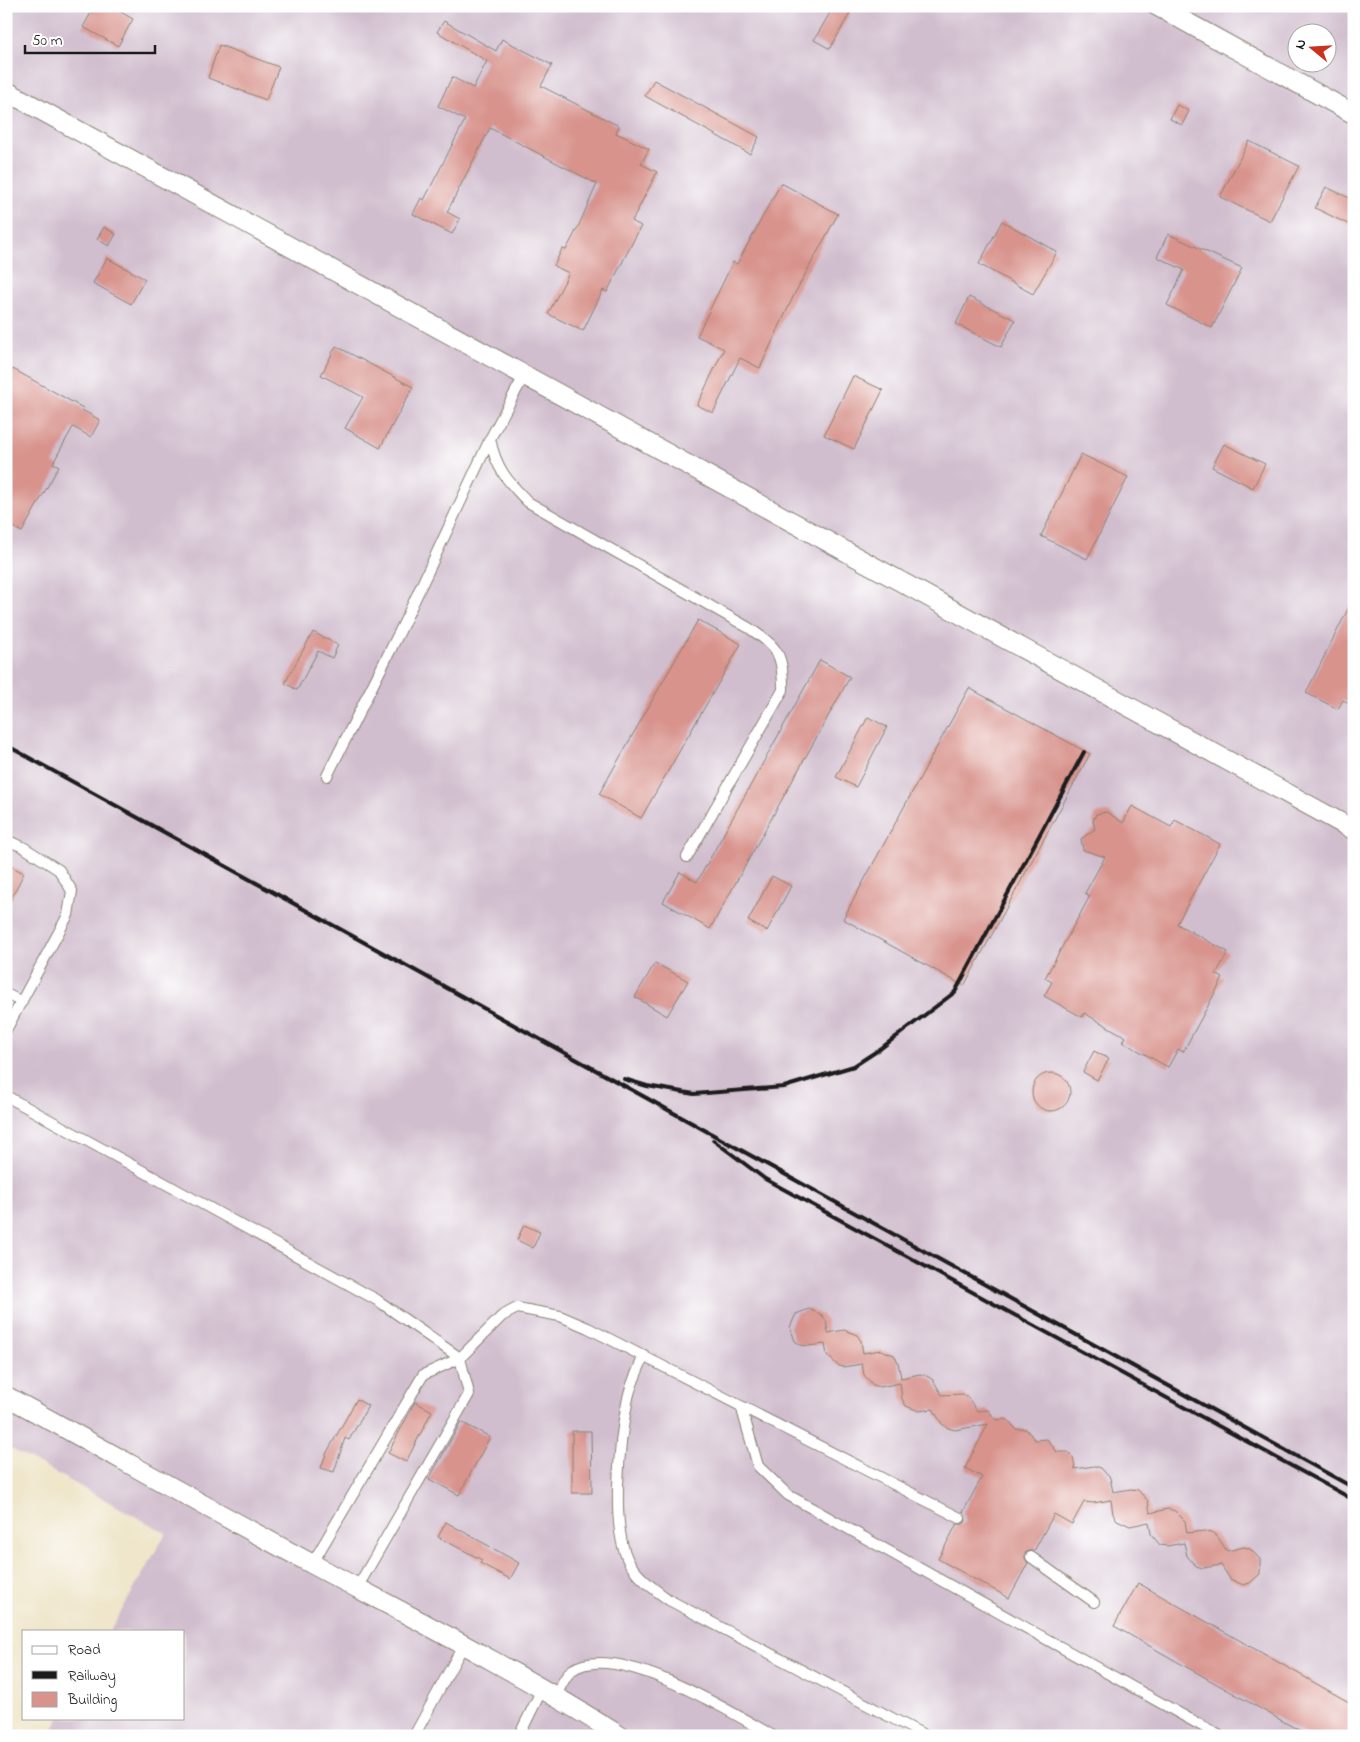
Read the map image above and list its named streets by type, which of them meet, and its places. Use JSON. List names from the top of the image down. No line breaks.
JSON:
{"legend":["Road","Railway","Building"],"scale_bar":"50 m","north":"left"}
